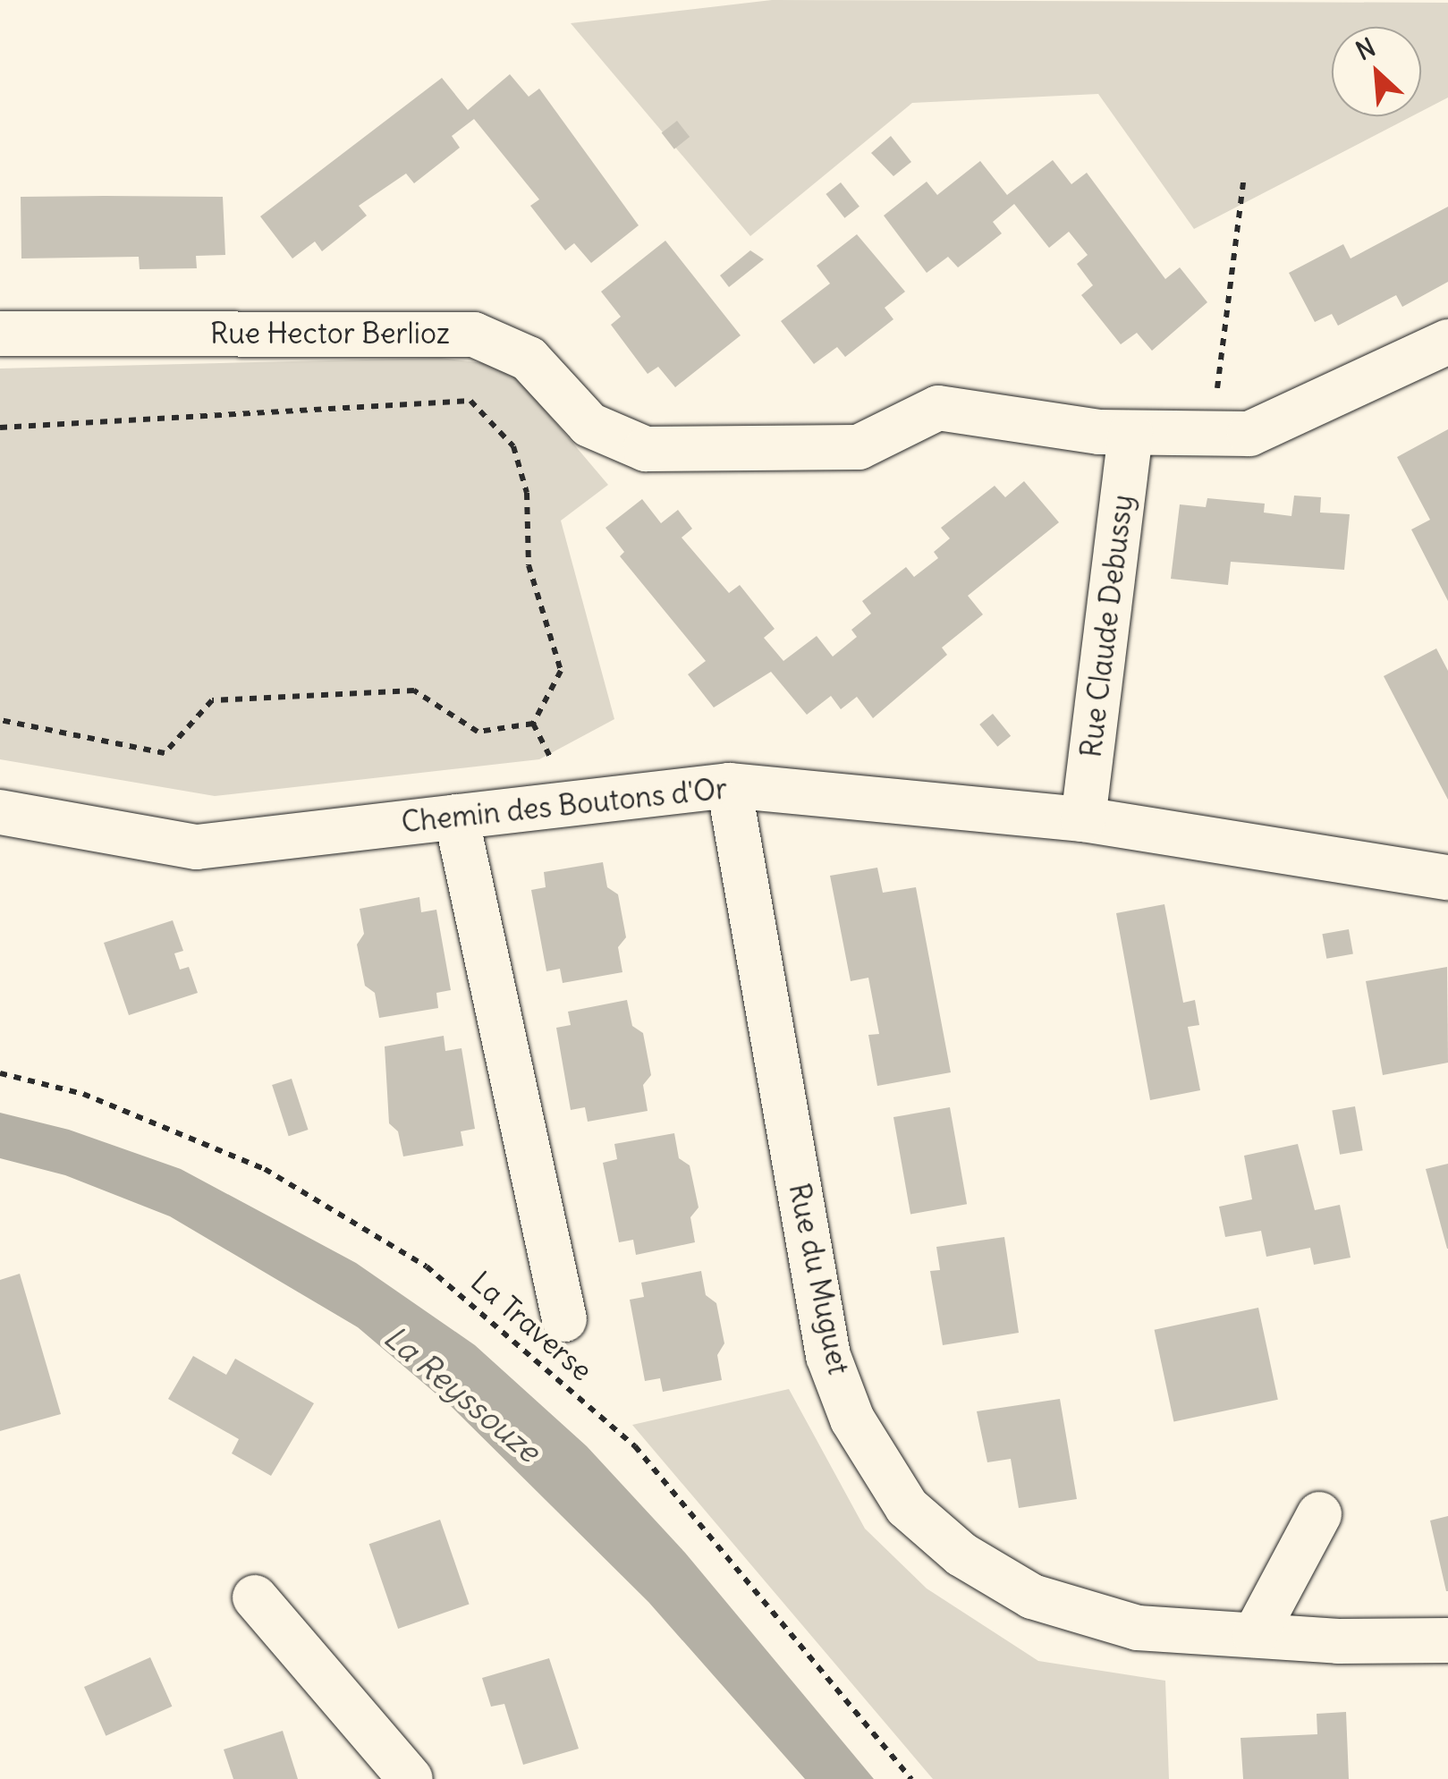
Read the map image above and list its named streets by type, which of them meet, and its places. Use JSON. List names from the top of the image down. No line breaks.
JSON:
{"streets":{"street":["Rue Hector Berlioz","Rue Claude Debussy","Chemin des Boutons d'Or","Rue du Muguet"],"path":["La Traverse"]},"crossings":[["Rue Hector Berlioz","Rue Claude Debussy"],["Rue Claude Debussy","Chemin des Boutons d'Or"],["Chemin des Boutons d'Or","Rue du Muguet"]],"water":["La Reyssouze"],"north":"top left"}
